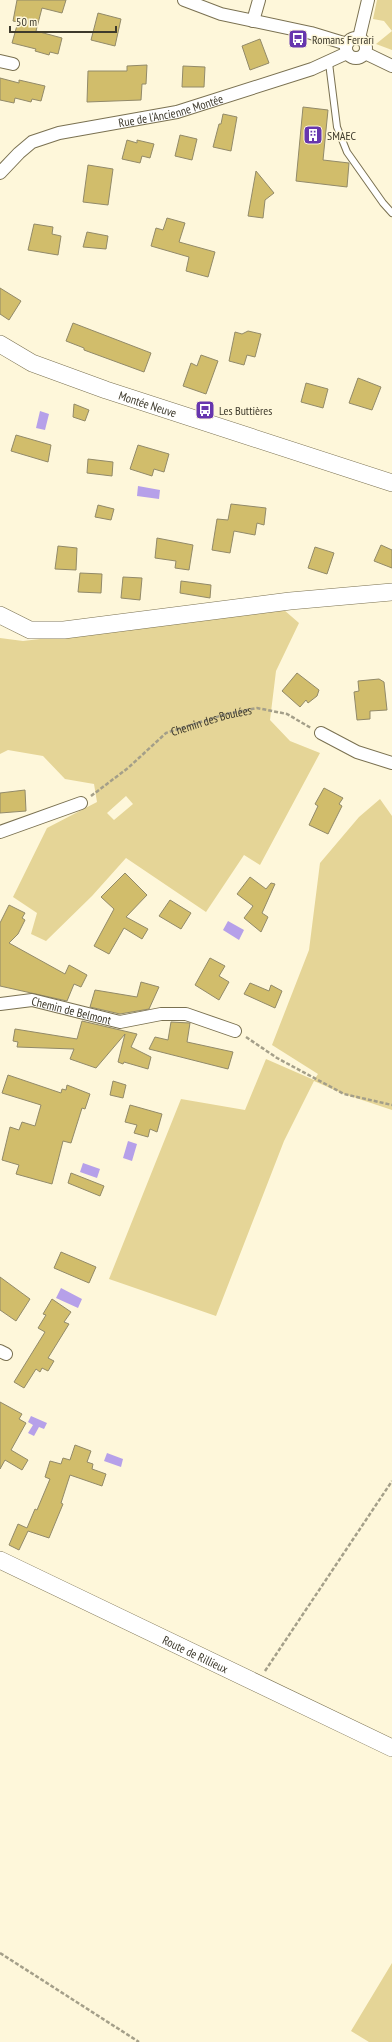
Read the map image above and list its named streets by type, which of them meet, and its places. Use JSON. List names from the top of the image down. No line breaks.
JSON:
{"streets":{"street":["Rue de l'Ancienne Montée","Montée Neuve","Chemin de Belmont","Route de Rillieux"],"path":["Chemin des Boulées"]},"places":{"bus stop":["Romans Ferrari","Les Buttières"],"building":["SMAEC"]},"scale_bar":"50 m"}
